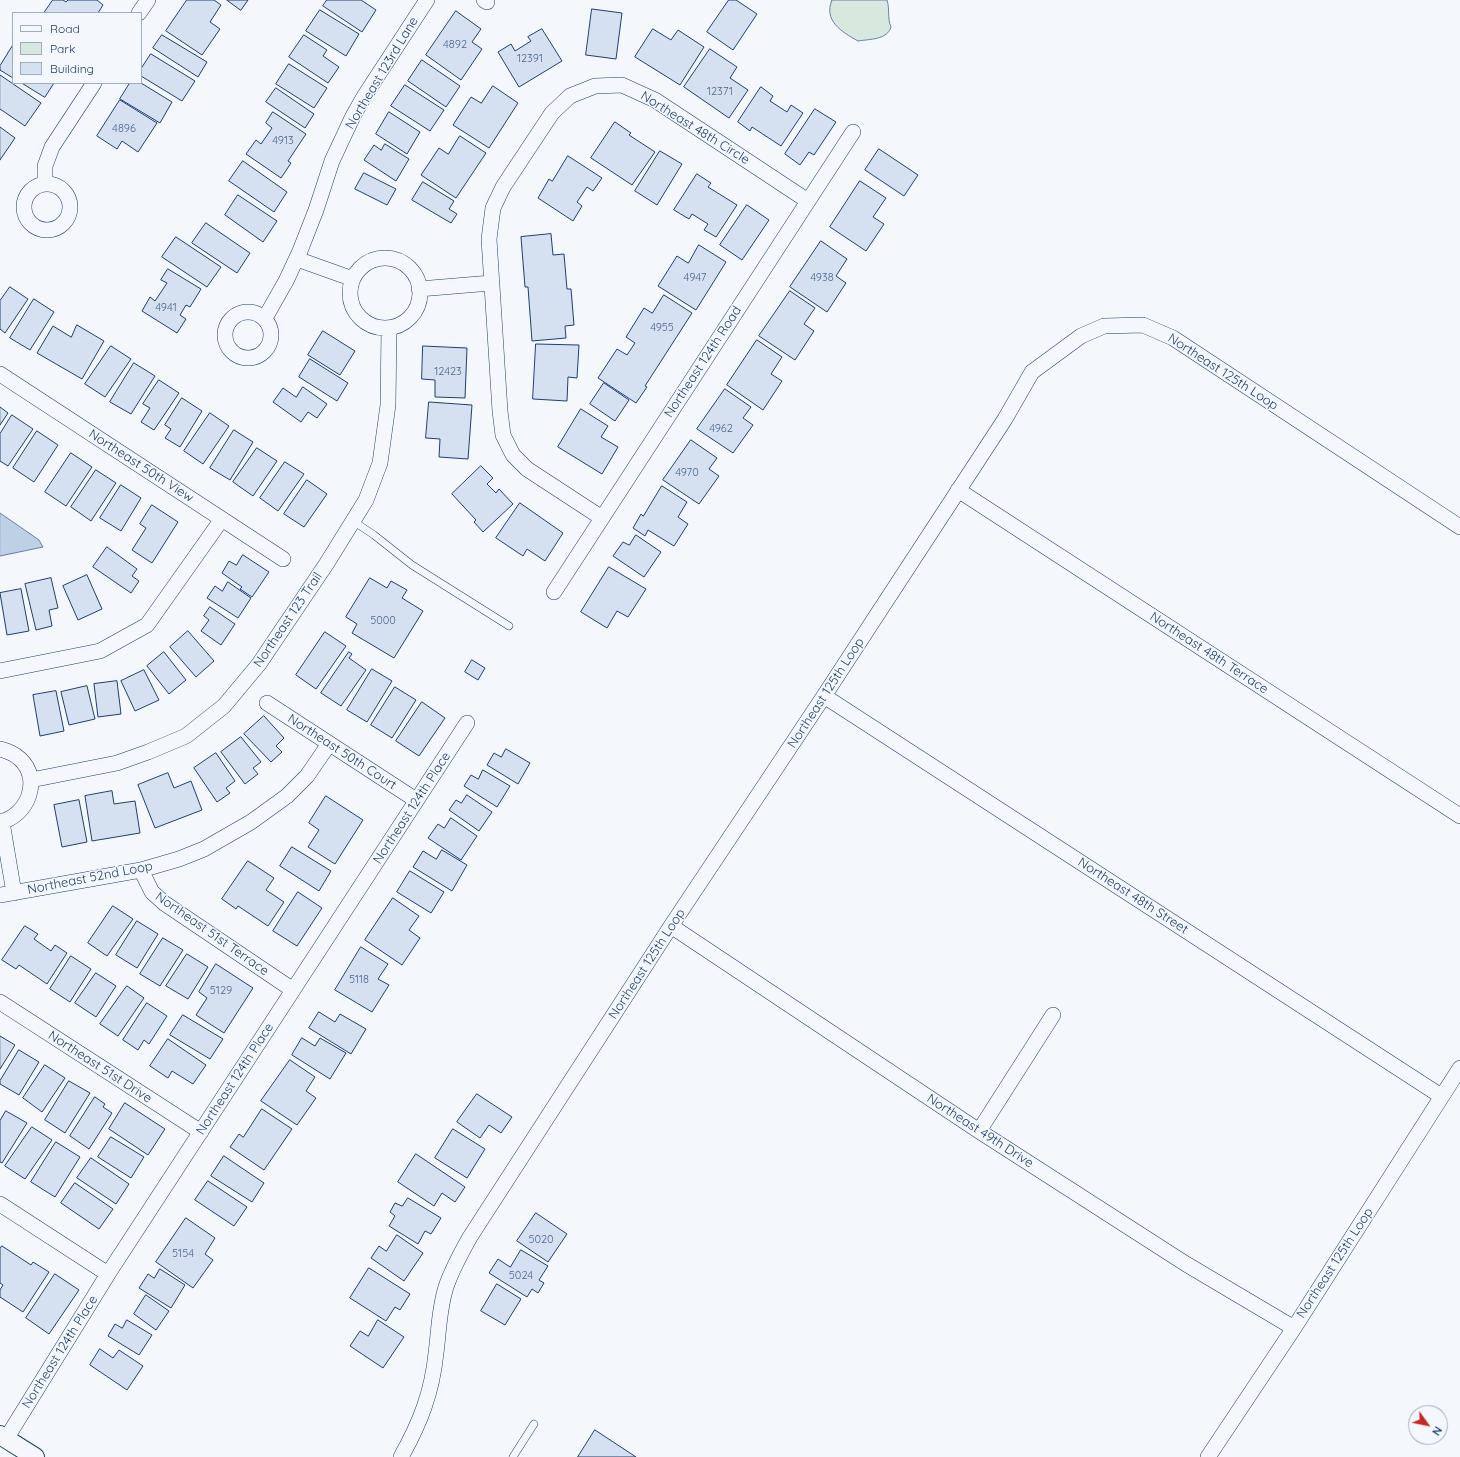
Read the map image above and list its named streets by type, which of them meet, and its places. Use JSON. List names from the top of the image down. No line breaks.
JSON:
{"streets":{"street":["Northeast 123rd Lane","Northeast 48th Circle","Northeast 124th Road","Northeast 125th Loop","Northeast 50th View","Northeast 123 Trail","Northeast 48th Terrace","Northeast 50th Court","Northeast 124th Place","Northeast 52nd Loop","Northeast 48th Street","Northeast 51st Terrace","Northeast 51st Drive","Northeast 49th Drive"]},"crossings":[["Northeast 48th Circle","Northeast 124th Road"],["Northeast 125th Loop","Northeast 48th Terrace"],["Northeast 125th Loop","Northeast 48th Street"],["Northeast 125th Loop","Northeast 49th Drive"],["Northeast 50th Court","Northeast 124th Place"],["Northeast 50th Court","Northeast 52nd Loop"],["Northeast 124th Place","Northeast 51st Terrace"],["Northeast 124th Place","Northeast 51st Drive"],["Northeast 52nd Loop","Northeast 51st Terrace"]],"house_numbers":["4892","12391","12371","4896","4913","4947","4938","4941","4955","12423","4962","4970","5000","5118","5129","5020","5154","5024"],"legend":["Road","Park","Building"],"north":"bottom right"}
